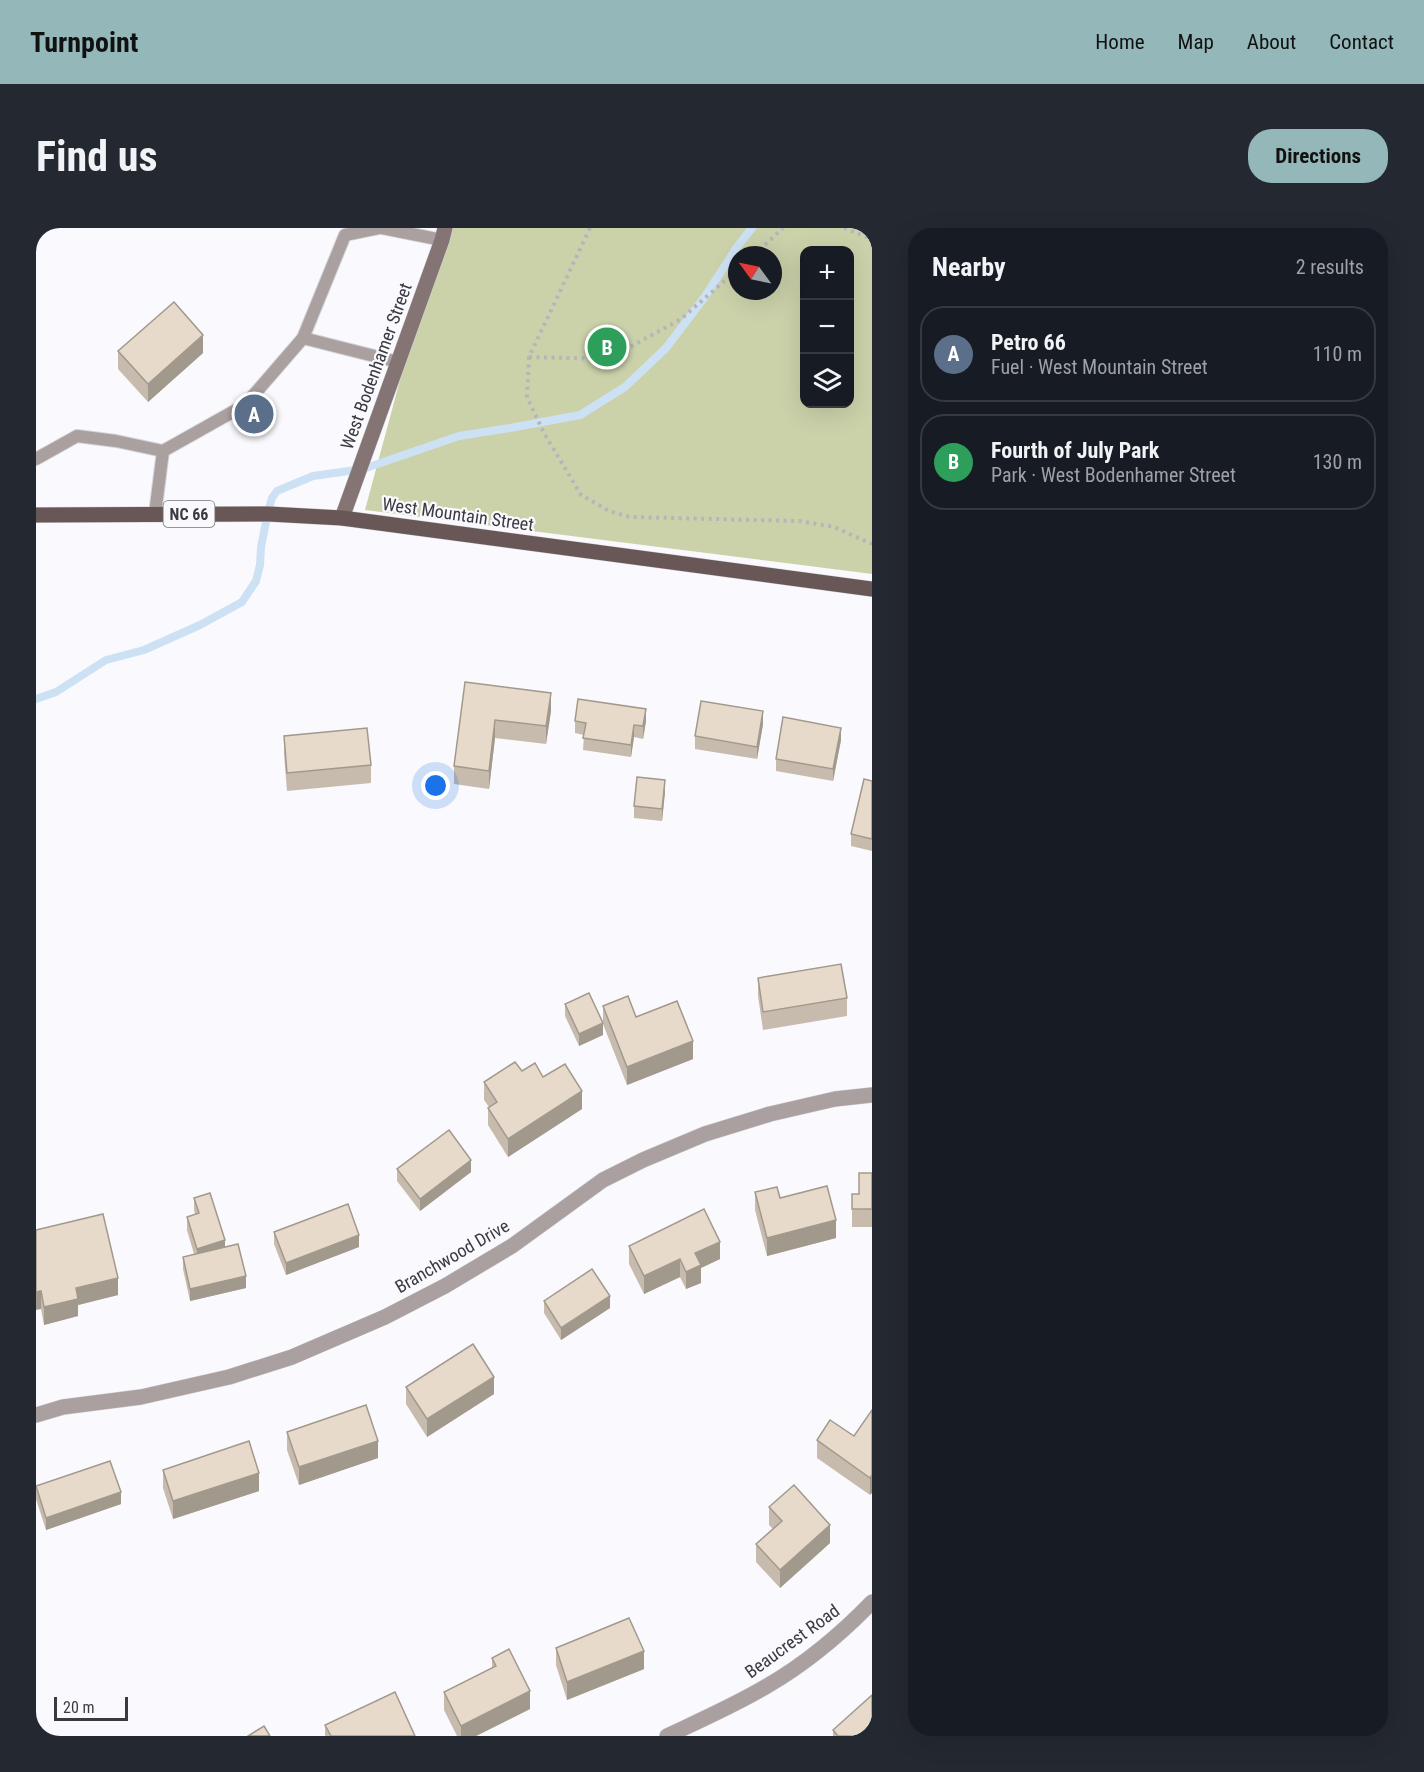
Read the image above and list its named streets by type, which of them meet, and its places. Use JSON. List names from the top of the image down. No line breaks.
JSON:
{"streets":{"main road":["West Bodenhamer Street","NC 66","West Mountain Street"],"street":["Branchwood Drive","Beaucrest Road"]},"crossings":[["West Bodenhamer Street","West Mountain Street"]],"scale_bar":"20 m","north":"top left","page":{"header":"Turnpoint","nav":["Home","Map","About","Contact"],"buttons":"Directions","title":"Find us","heading":["Nearby","2 results"],"map_buttons":["+","−"],"list":[{"mark":"A","name":"Petro 66","note":"Fuel · West Mountain Street","value":"110 m"},{"mark":"B","name":"Fourth of July Park","note":"Park · West Bodenhamer Street","value":"130 m"}],"pins":["B","A"],"scale":"20 m"}}
